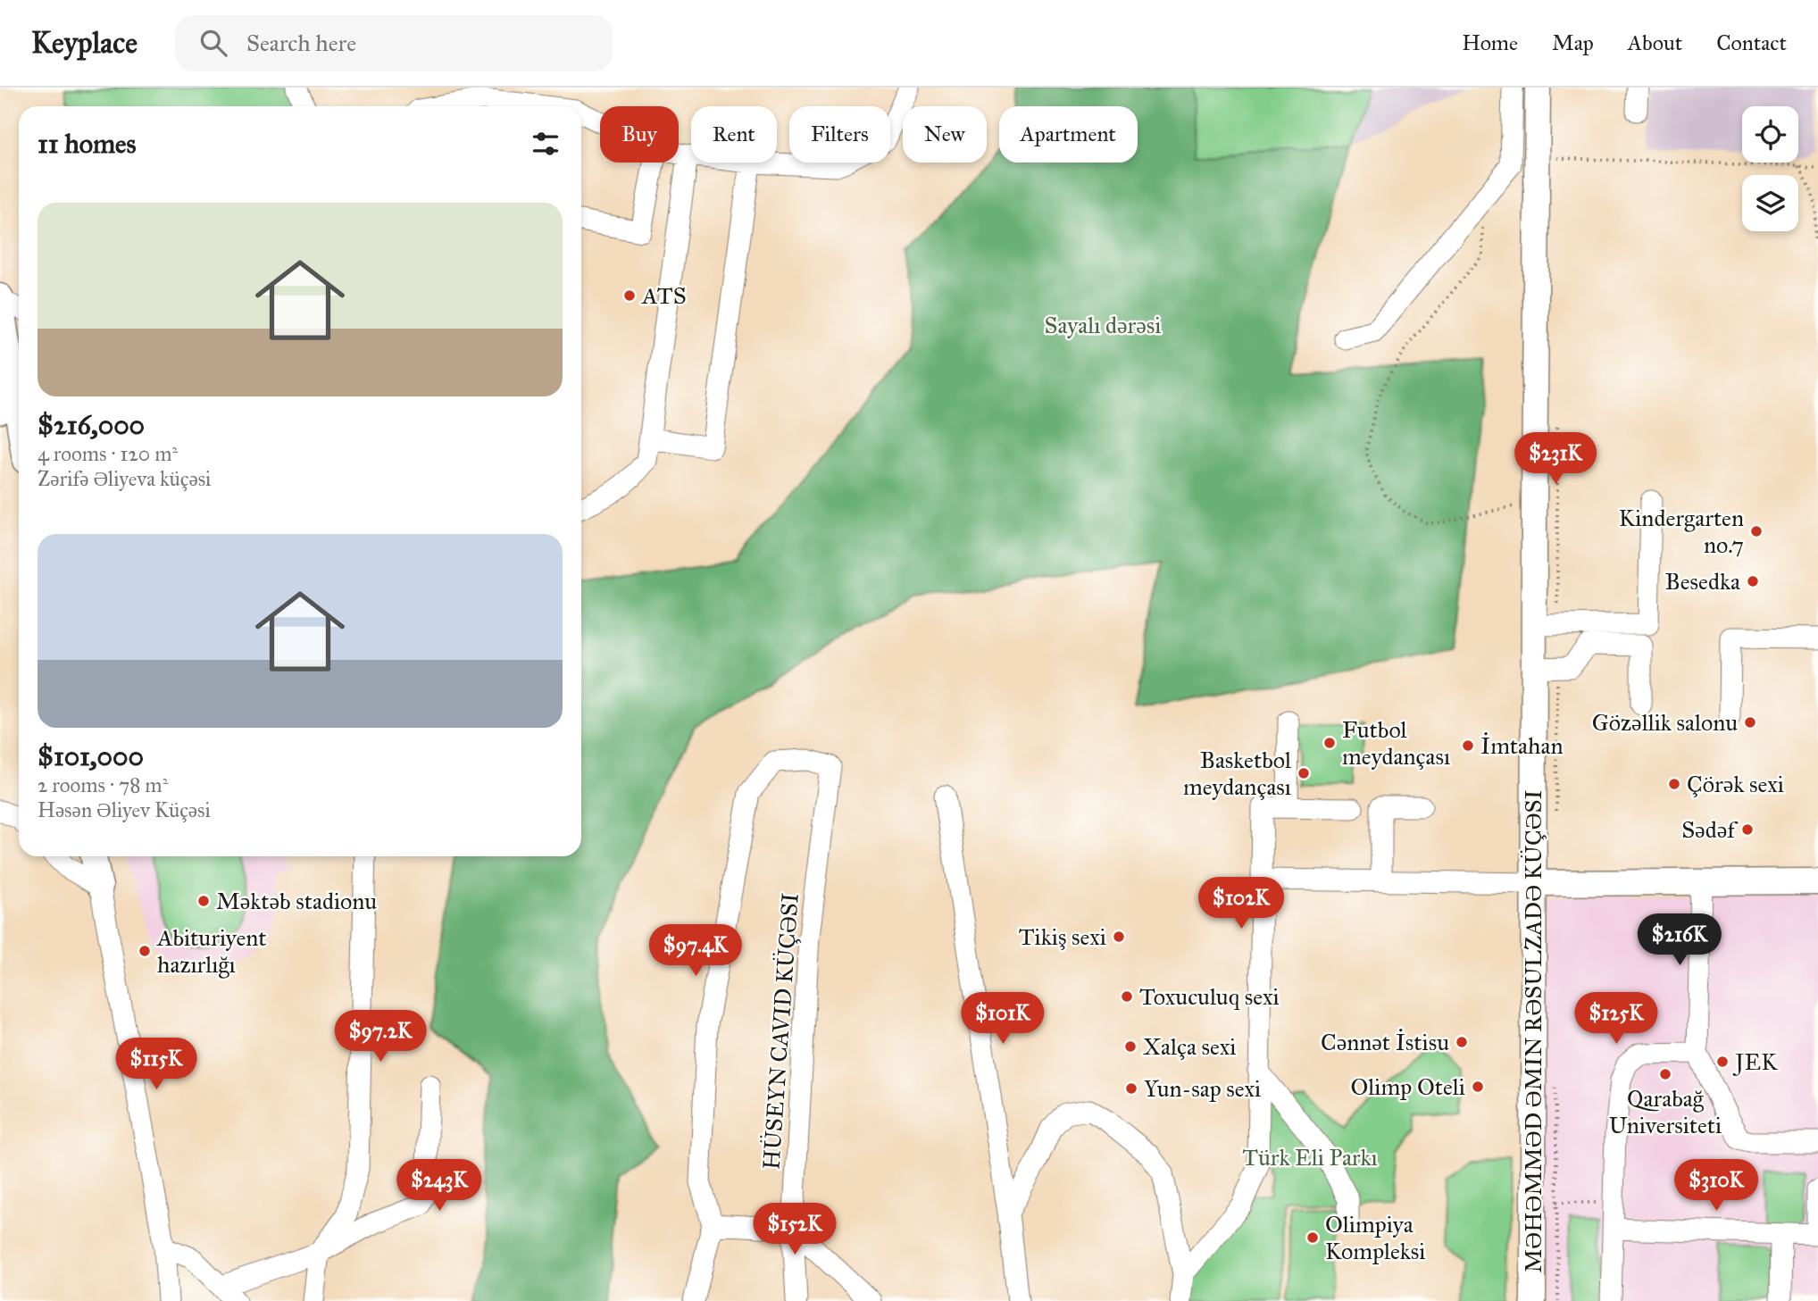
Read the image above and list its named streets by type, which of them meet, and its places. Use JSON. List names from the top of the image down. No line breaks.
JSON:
{"streets":{"main road":["MƏHƏMMƏD ƏMIN RƏSULZADƏ KÜÇƏSI"],"street":["HÜSEYN CAVID KÜÇƏSI"]},"parks":["Sayalı dərəsi","Türk Eli Parkı"],"places":["ATS","Kindergarten no.7","Besedka","Gözəllik salonu","Futbol meydançası","İmtahan","Basketbol meydançası","Çörək sexi","Sədəf","Məktəb stadionu","Tikiş sexi","Abituriyent hazırlığı","Toxuculuq sexi","Cənnət İstisu","Xalça sexi","JEK","Qarabağ Universiteti","Olimp Oteli","Yun-sap sexi","Olimpiya Kompleksi"],"page":{"header":"Keyplace","search":"Search here","nav":["Home","Map","About","Contact"],"chip":["Buy","Rent","Filters","New","Apartment"],"heading":"11 homes","list":[{"name":"$216,000","note":"4 rooms · 120 m² · Zərifə Əliyeva küçəsi"},{"name":"$101,000","note":"2 rooms · 78 m² · Həsən Əliyev Küçəsi"}],"price":["$231K","$102K","$216K","$97.4K","$101K","$125K","$97.2K","$115K","$243K","$310K","$152K"]}}
